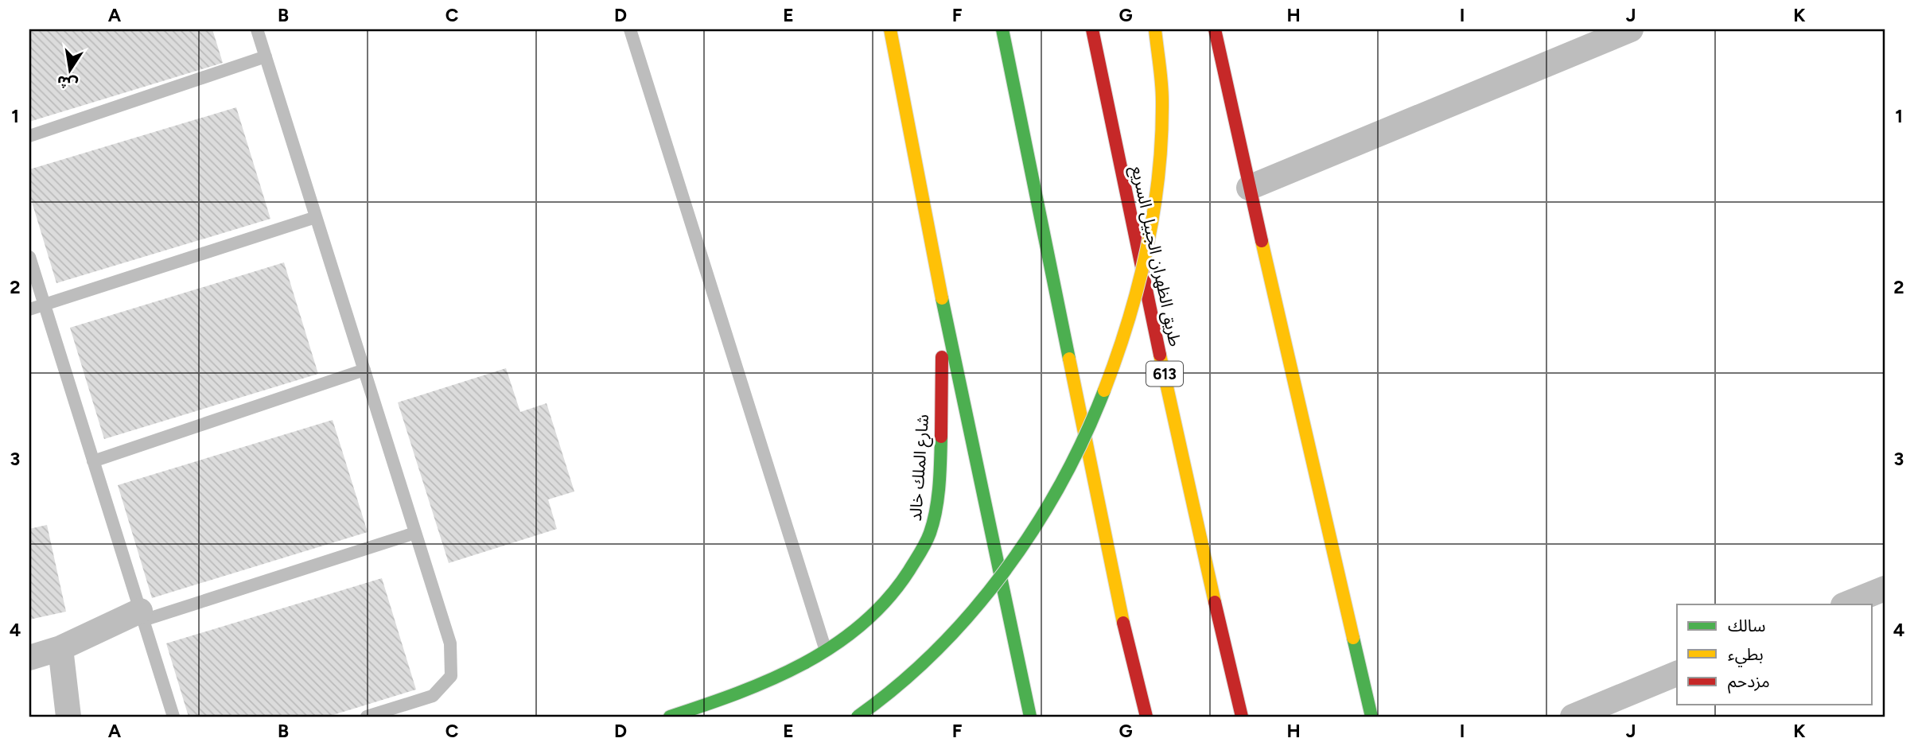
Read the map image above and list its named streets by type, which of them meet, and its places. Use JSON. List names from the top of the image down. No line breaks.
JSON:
{"streets":{"main road":["طريق الظهران الجبيل السريع","613","شارع الملك خالد"]},"legend":["سالك","بطيء","مزدحم"],"north":"bottom","grid":{"columns":["A","B","C","D","E","F","G","H","I","J","K"],"rows":["1","2","3","4"]}}
